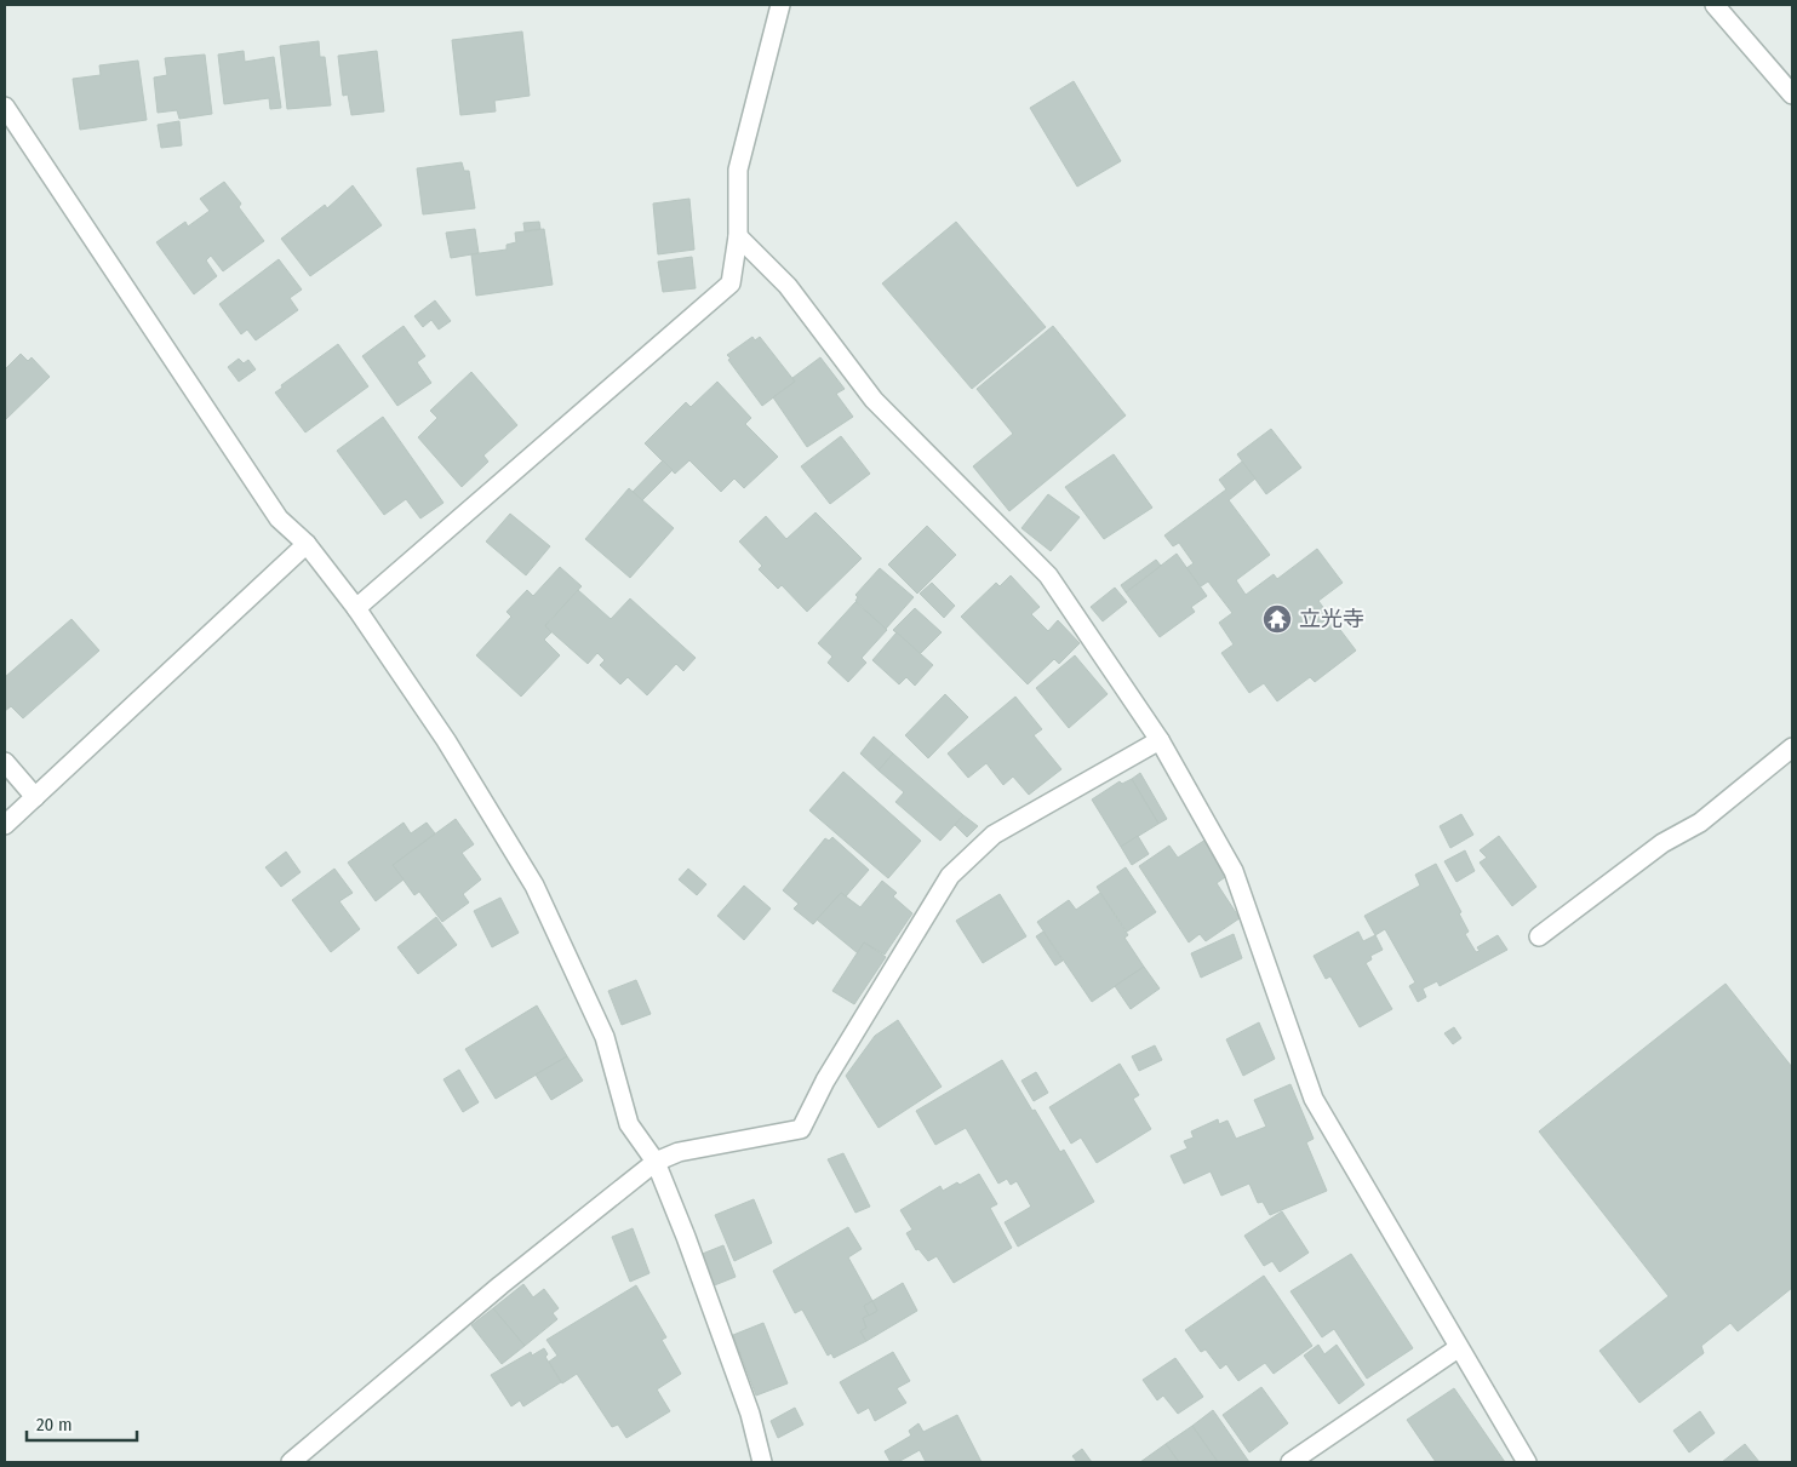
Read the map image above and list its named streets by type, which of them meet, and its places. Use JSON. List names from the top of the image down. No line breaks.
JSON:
{"places":{"temple":["立光寺"]},"scale_bar":"20 m"}
